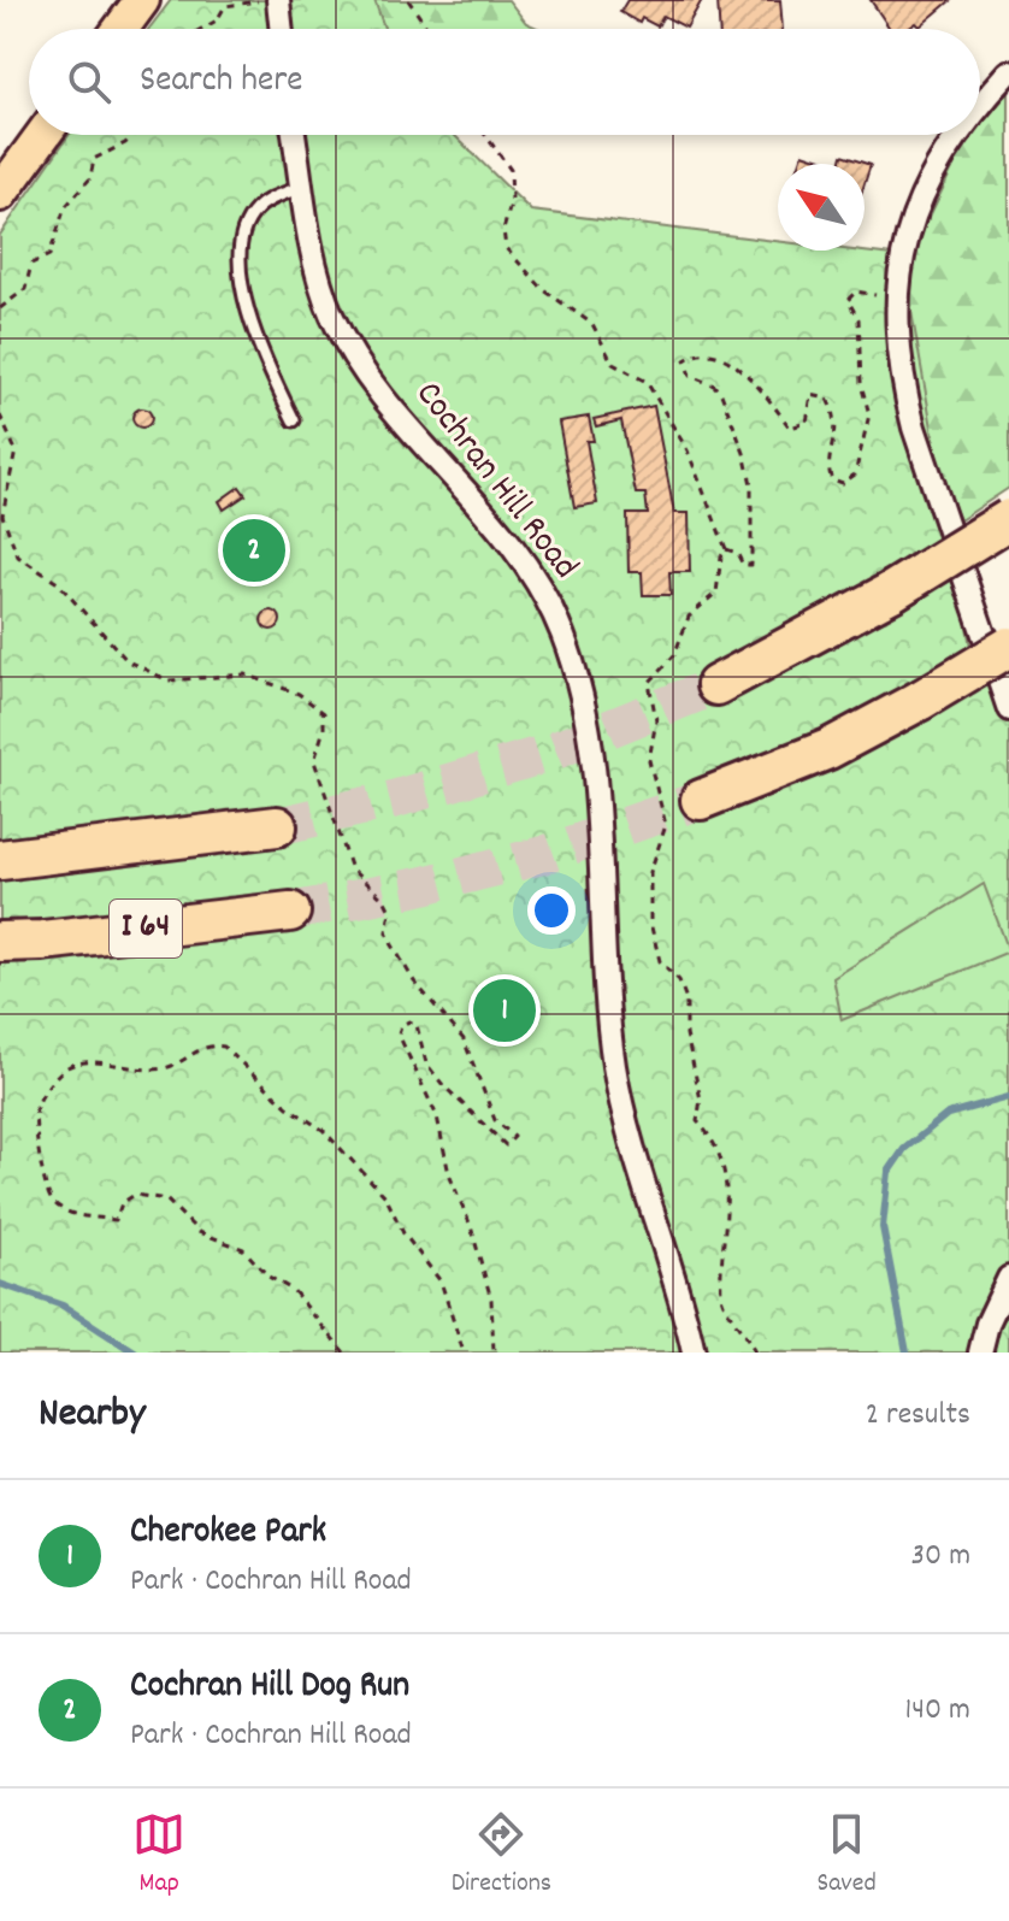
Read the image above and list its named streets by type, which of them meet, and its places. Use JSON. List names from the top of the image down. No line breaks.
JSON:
{"streets":{"highway":["I 64"],"street":["Cochran Hill Road"]},"north":"top left","page":{"search":"Search here","pins":["2","1"],"heading":["Nearby","2 results"],"list":[{"mark":"1","name":"Cherokee Park","note":"Park · Cochran Hill Road","value":"30 m"},{"mark":"2","name":"Cochran Hill Dog Run","note":"Park · Cochran Hill Road","value":"140 m"}],"nav":["Map","Directions","Saved"]}}
